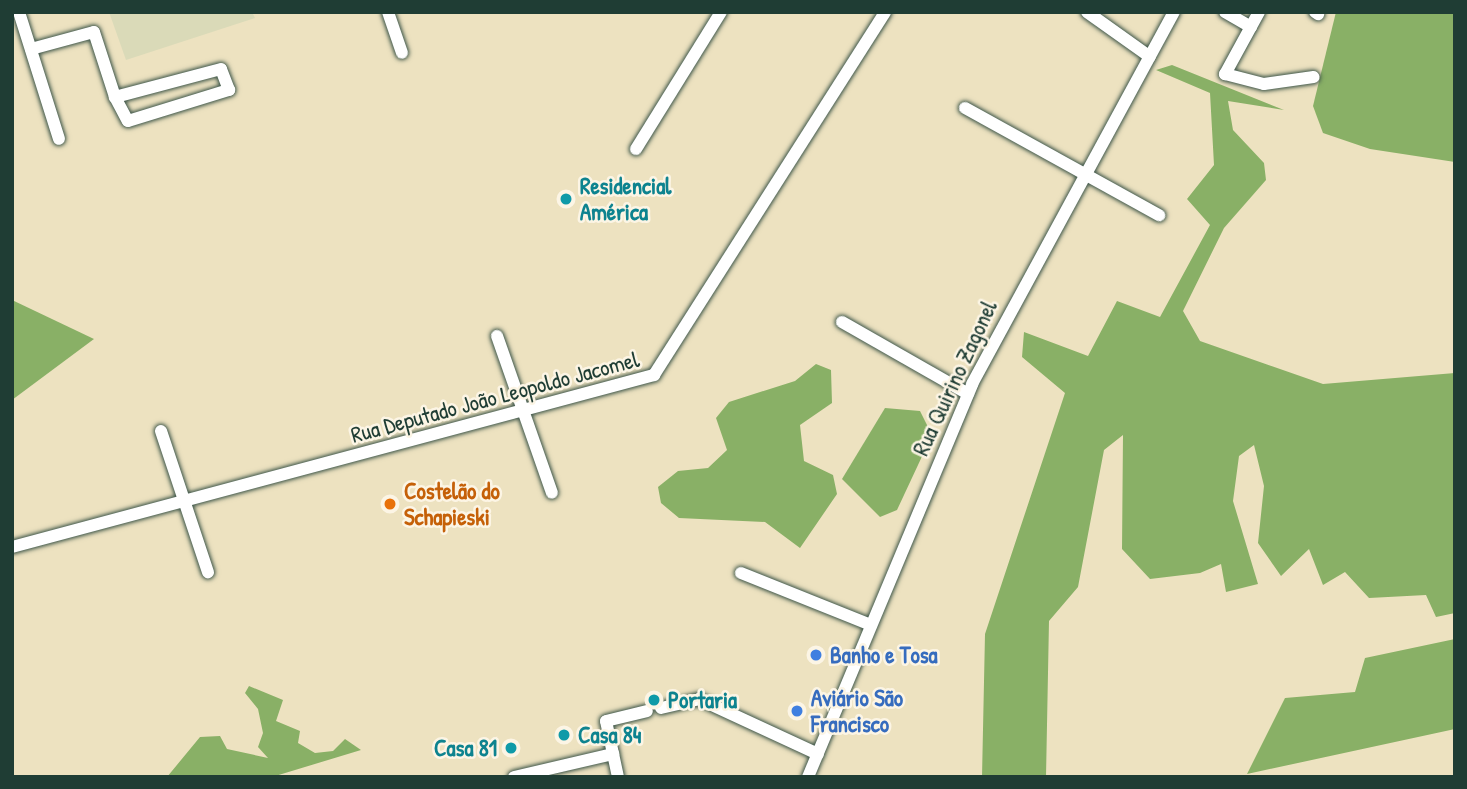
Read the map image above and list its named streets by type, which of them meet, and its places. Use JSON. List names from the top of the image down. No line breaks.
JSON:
{"streets":{"street":["Rua Quirino Zagonel","Rua Deputado João Leopoldo Jacomel"]},"places":["Residencial América","Costelão do Schapieski","Banho e Tosa","Portaria","Aviário São Francisco","Casa 84","Casa 81"]}
